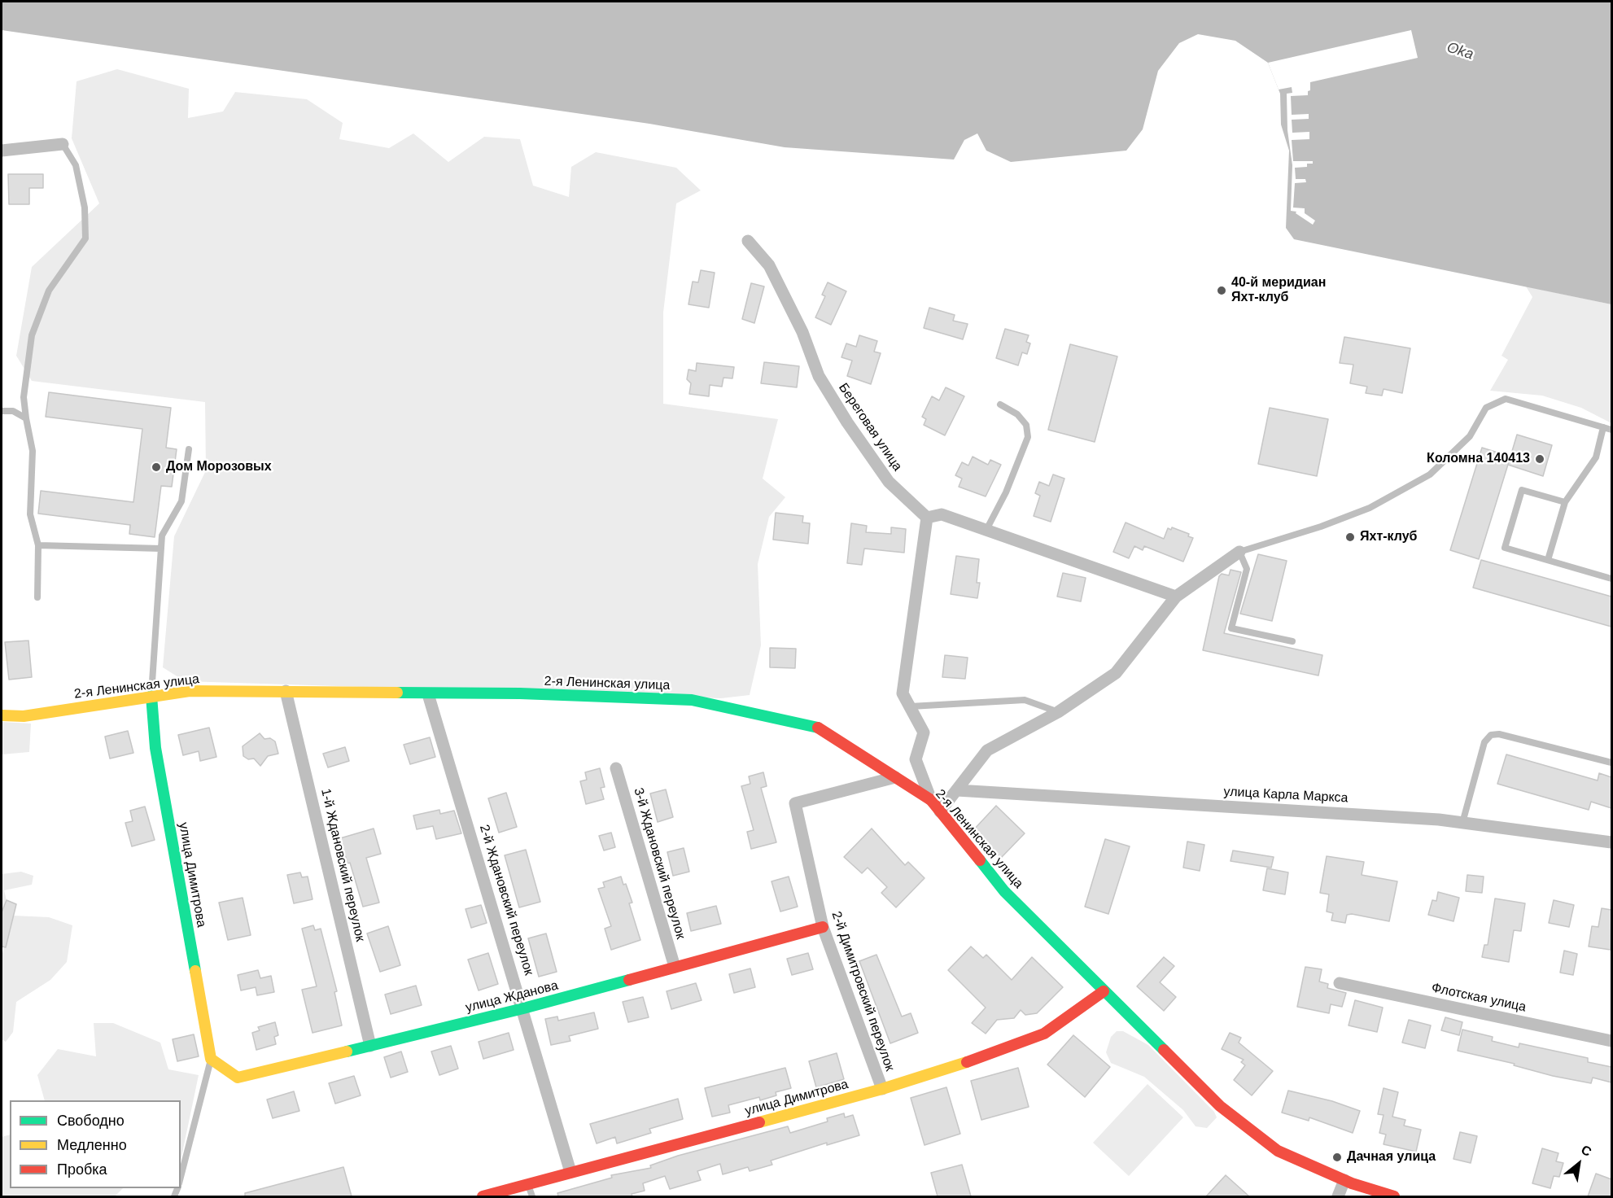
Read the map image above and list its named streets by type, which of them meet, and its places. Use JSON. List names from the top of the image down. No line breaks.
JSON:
{"streets":{"street":["Береговая улица","2-я Ленинская улица","улица Карла Маркса","3-й Ждановский переулок","1-й Ждановский переулок","улица Димитрова","2-й Ждановский переулок","2-й Димитровский переулок","улица Жданова","Флотская улица"]},"crossings":[["2-я Ленинская улица","1-й Ждановский переулок"],["2-я Ленинская улица","улица Димитрова"],["2-я Ленинская улица","2-й Ждановский переулок"],["2-я Ленинская улица","2-й Димитровский переулок"],["3-й Ждановский переулок","улица Жданова"],["1-й Ждановский переулок","улица Жданова"],["улица Димитрова","2-й Ждановский переулок"],["улица Димитрова","2-й Димитровский переулок"],["улица Димитрова","улица Жданова"],["2-й Ждановский переулок","улица Жданова"],["2-й Димитровский переулок","улица Жданова"]],"water":["Oka"],"places":["40-й меридиан Яхт-клуб","Коломна 140413","Дом Морозовых","Яхт-клуб","Дачная улица"],"legend":["Свободно","Медленно","Пробка"],"north":"top right"}
